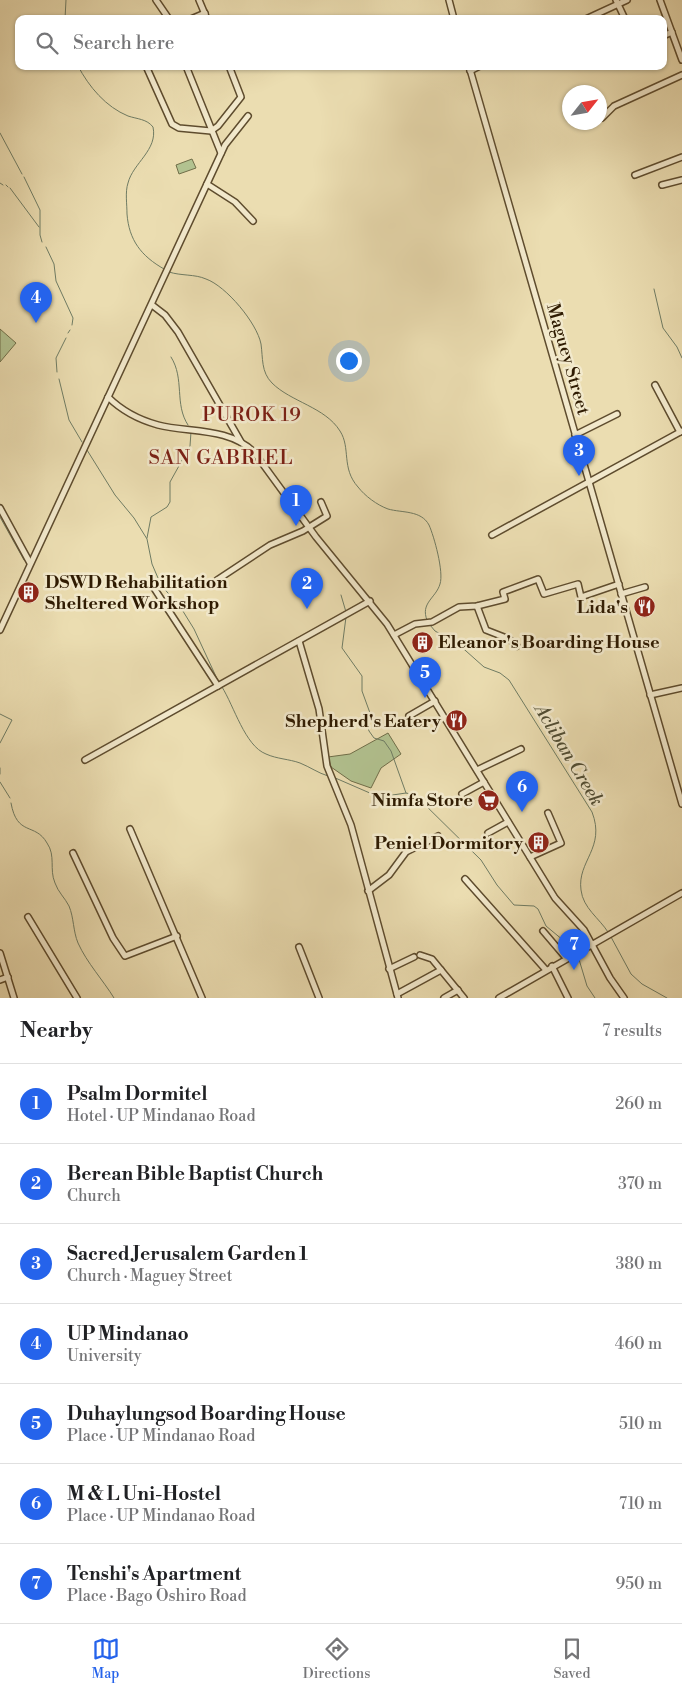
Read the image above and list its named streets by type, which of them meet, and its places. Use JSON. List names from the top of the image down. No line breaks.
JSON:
{"streets":{"street":["Maguey Street"]},"districts":["PUROK 19","SAN GABRIEL"],"water":["Acliban Creek"],"places":{"building":["DSWD Rehabilitation Sheltered Workshop","Eleanor's Boarding House","Peniel Dormitory"],"restaurant":["Lida's","Shepherd's Eatery"],"supermarket":["Nimfa Store"]},"north":"top right","page":{"search":"Search here","pins":["4","3","1","2","5","6","7"],"heading":["Nearby","7 results"],"list":[{"mark":"1","name":"Psalm Dormitel","note":"Hotel · UP Mindanao Road","value":"260 m"},{"mark":"2","name":"Berean Bible Baptist Church","note":"Church","value":"370 m"},{"mark":"3","name":"Sacred Jerusalem Garden 1","note":"Church · Maguey Street","value":"380 m"},{"mark":"4","name":"UP Mindanao","note":"University","value":"460 m"},{"mark":"5","name":"Duhaylungsod Boarding House","note":"Place · UP Mindanao Road","value":"510 m"},{"mark":"6","name":"M & L Uni-Hostel","note":"Place · UP Mindanao Road","value":"710 m"},{"mark":"7","name":"Tenshi's Apartment","note":"Place · Bago Oshiro Road","value":"950 m"}],"nav":["Map","Directions","Saved"]}}
